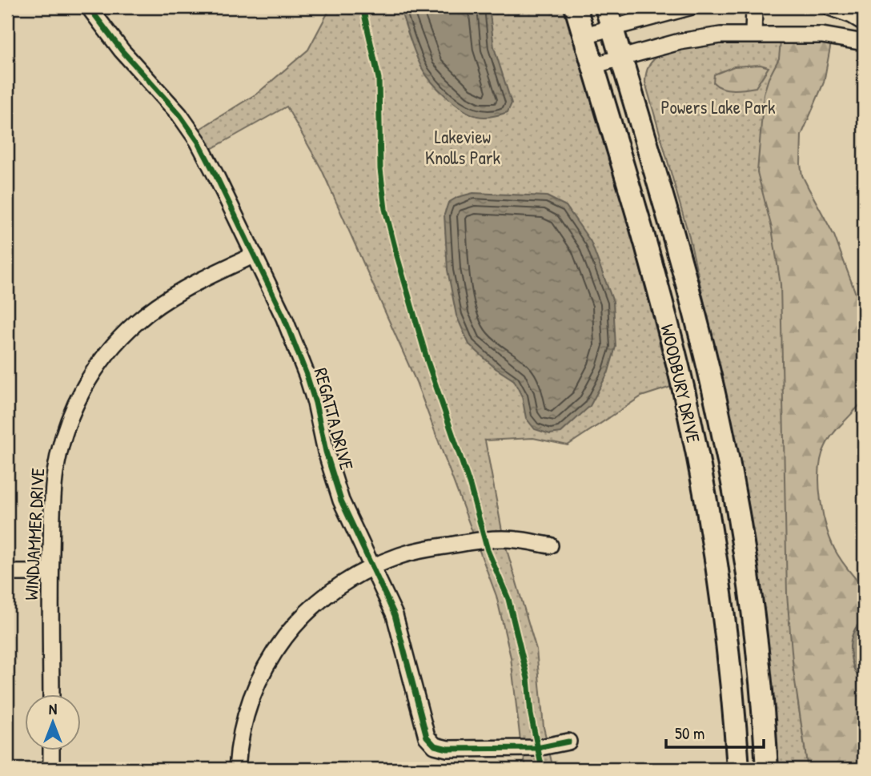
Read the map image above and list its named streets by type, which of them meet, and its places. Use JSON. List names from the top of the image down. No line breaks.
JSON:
{"streets":{"main road":["WOODBURY DRIVE"],"street":["REGATTA DRIVE","WINDJAMMER DRIVE"]},"crossings":[["REGATTA DRIVE","WINDJAMMER DRIVE"]],"parks":["Powers Lake Park","Lakeview Knolls Park"],"scale_bar":"50 m","north":"top"}
